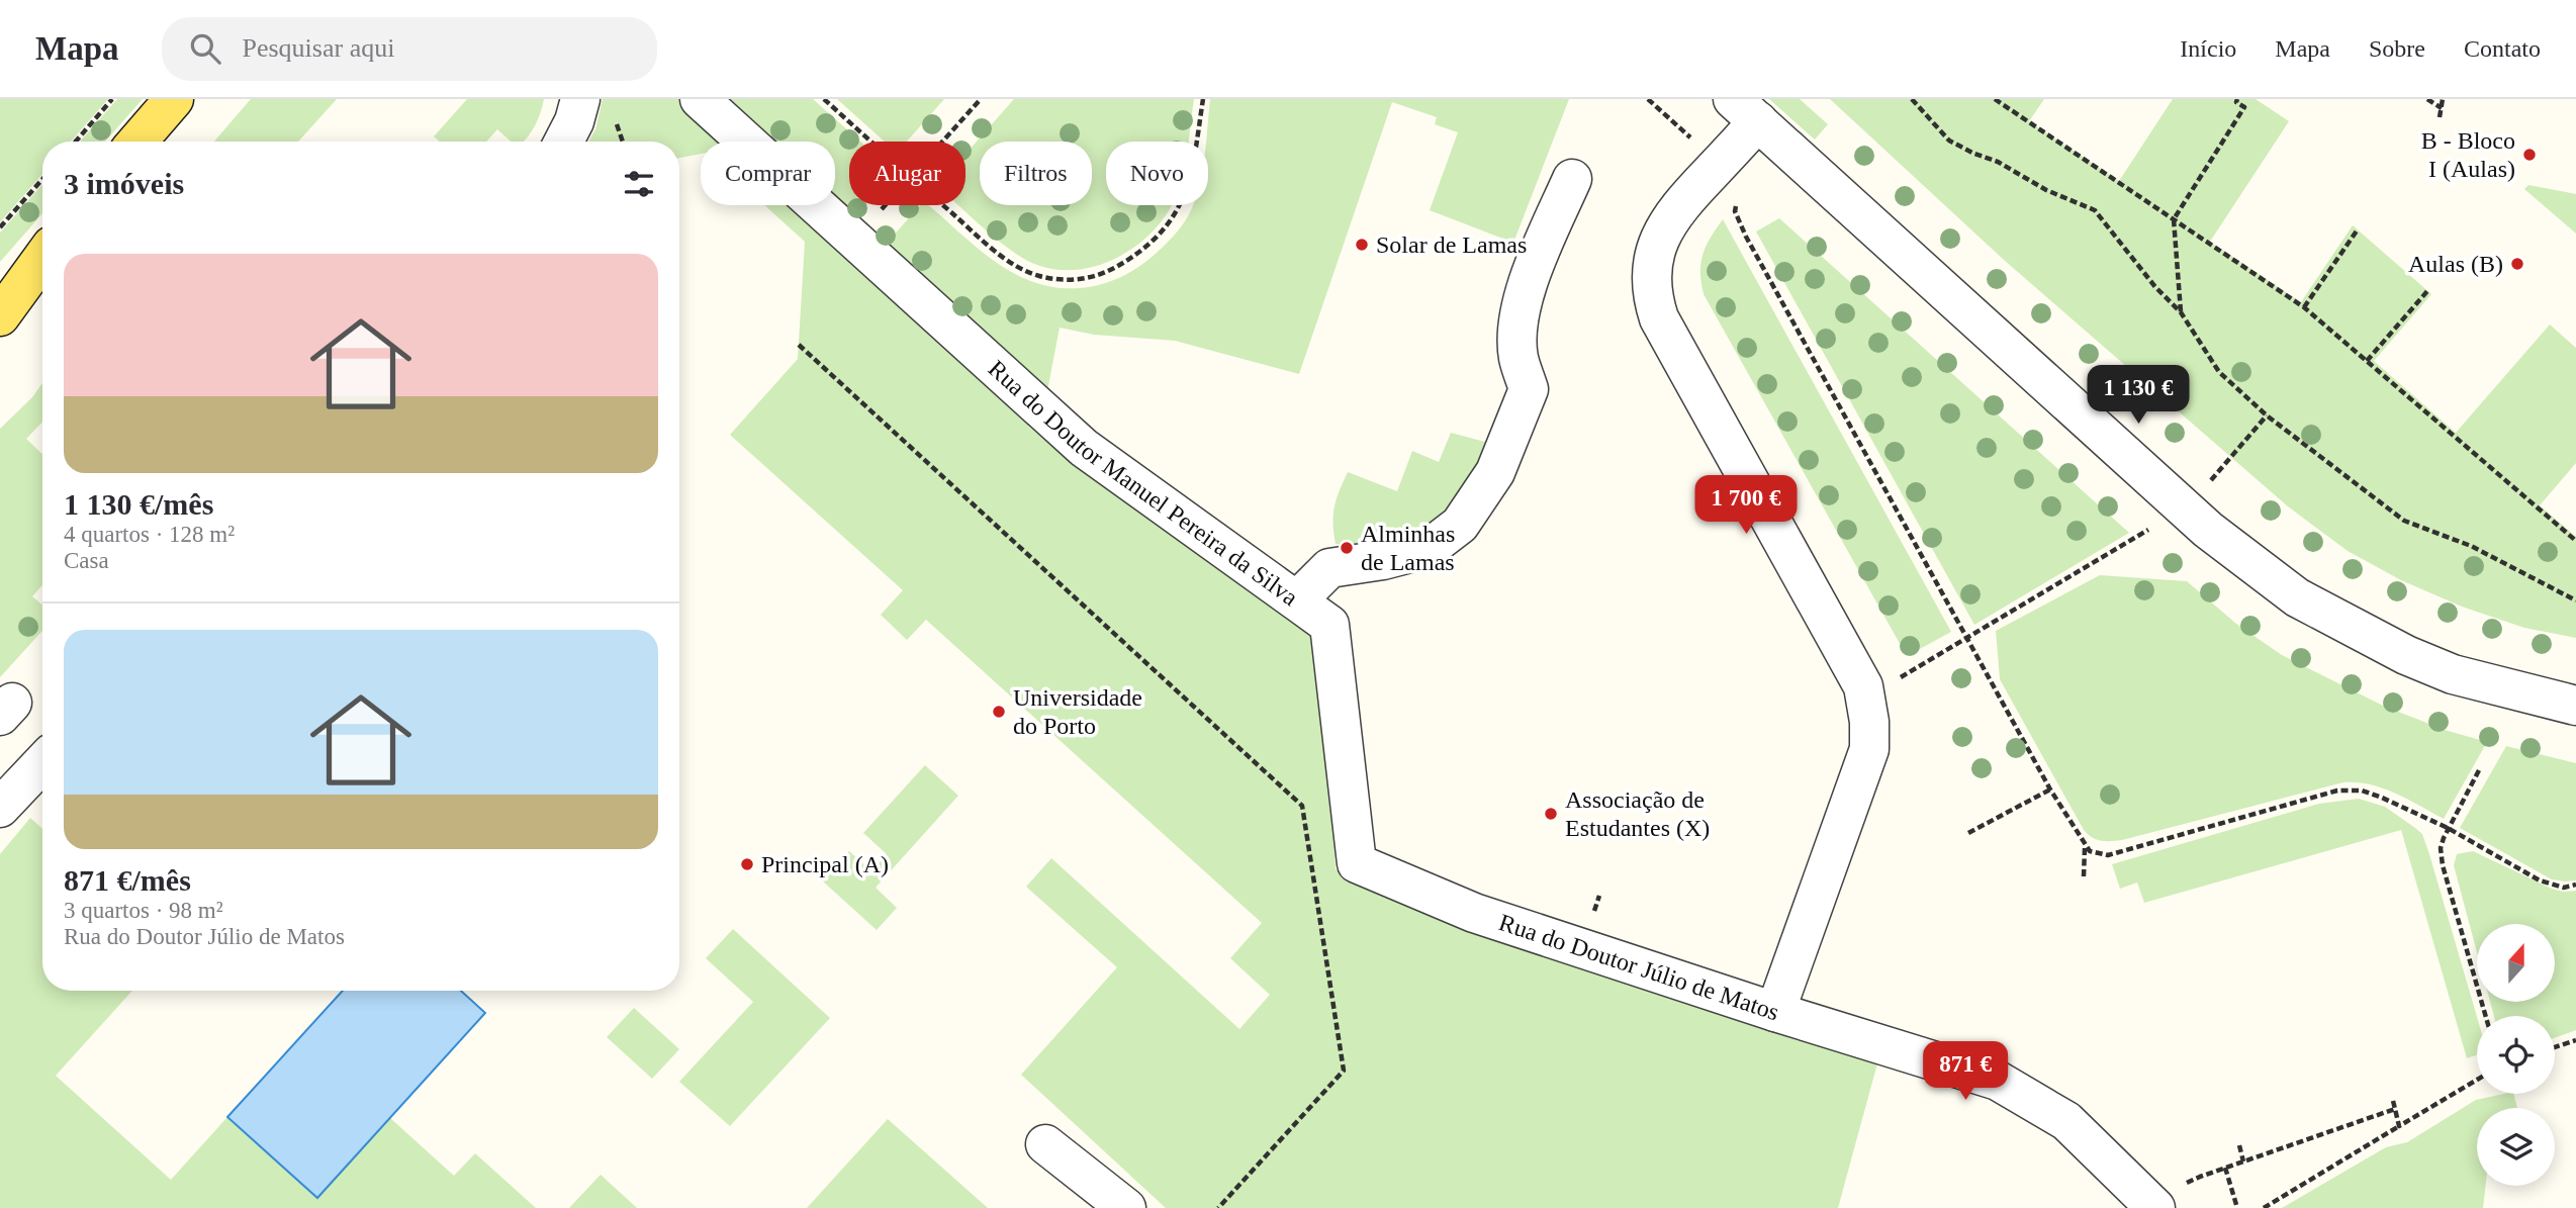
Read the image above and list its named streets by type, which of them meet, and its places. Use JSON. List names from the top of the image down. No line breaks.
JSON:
{"streets":{"street":["Rua do Doutor Manuel Pereira da Silva","Rua do Doutor Júlio de Matos"]},"crossings":[["Rua do Doutor Manuel Pereira da Silva","Rua do Doutor Júlio de Matos"]],"places":["B - Bloco I (Aulas)","Solar de Lamas","Aulas (B)","Alminhas de Lamas","Universidade do Porto","Associação de Estudantes (X)","Principal (A)"],"north":"top","page":{"header":"Mapa","search":"Pesquisar aqui","nav":["Início","Mapa","Sobre","Contato"],"chip":["Comprar","Alugar","Filtros","Novo"],"heading":"3 imóveis","list":[{"name":"1 130 €/mês","note":"4 quartos · 128 m² · Casa"},{"name":"871 €/mês","note":"3 quartos · 98 m² · Rua do Doutor Júlio de Matos"}],"price":["1 130 €","1 700 €","871 €"]}}
